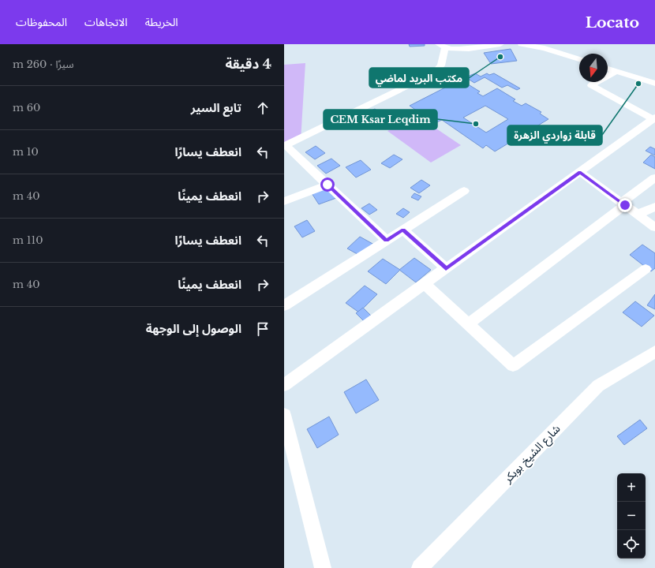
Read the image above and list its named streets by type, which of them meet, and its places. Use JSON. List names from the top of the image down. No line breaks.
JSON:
{"streets":{"street":["شارع الشيخ بوبكر"]},"places":["مكتب البريد لماضي","قابلة زواردي الزهرة","CEM Ksar Leqdim"],"north":"bottom","page":{"header":"Locato","nav":["الخريطة","الاتجاهات","المحفوظات"],"heading":["4 دقيقة","سيرًا · 260 m"],"list":[["تابع السير","60 m"],["انعطف يسارًا","10 m"],["انعطف يمينًا","40 m"],["انعطف يسارًا","110 m"],["انعطف يمينًا","40 m"],"الوصول إلى الوجهة"],"map_buttons":["+","−"]}}
